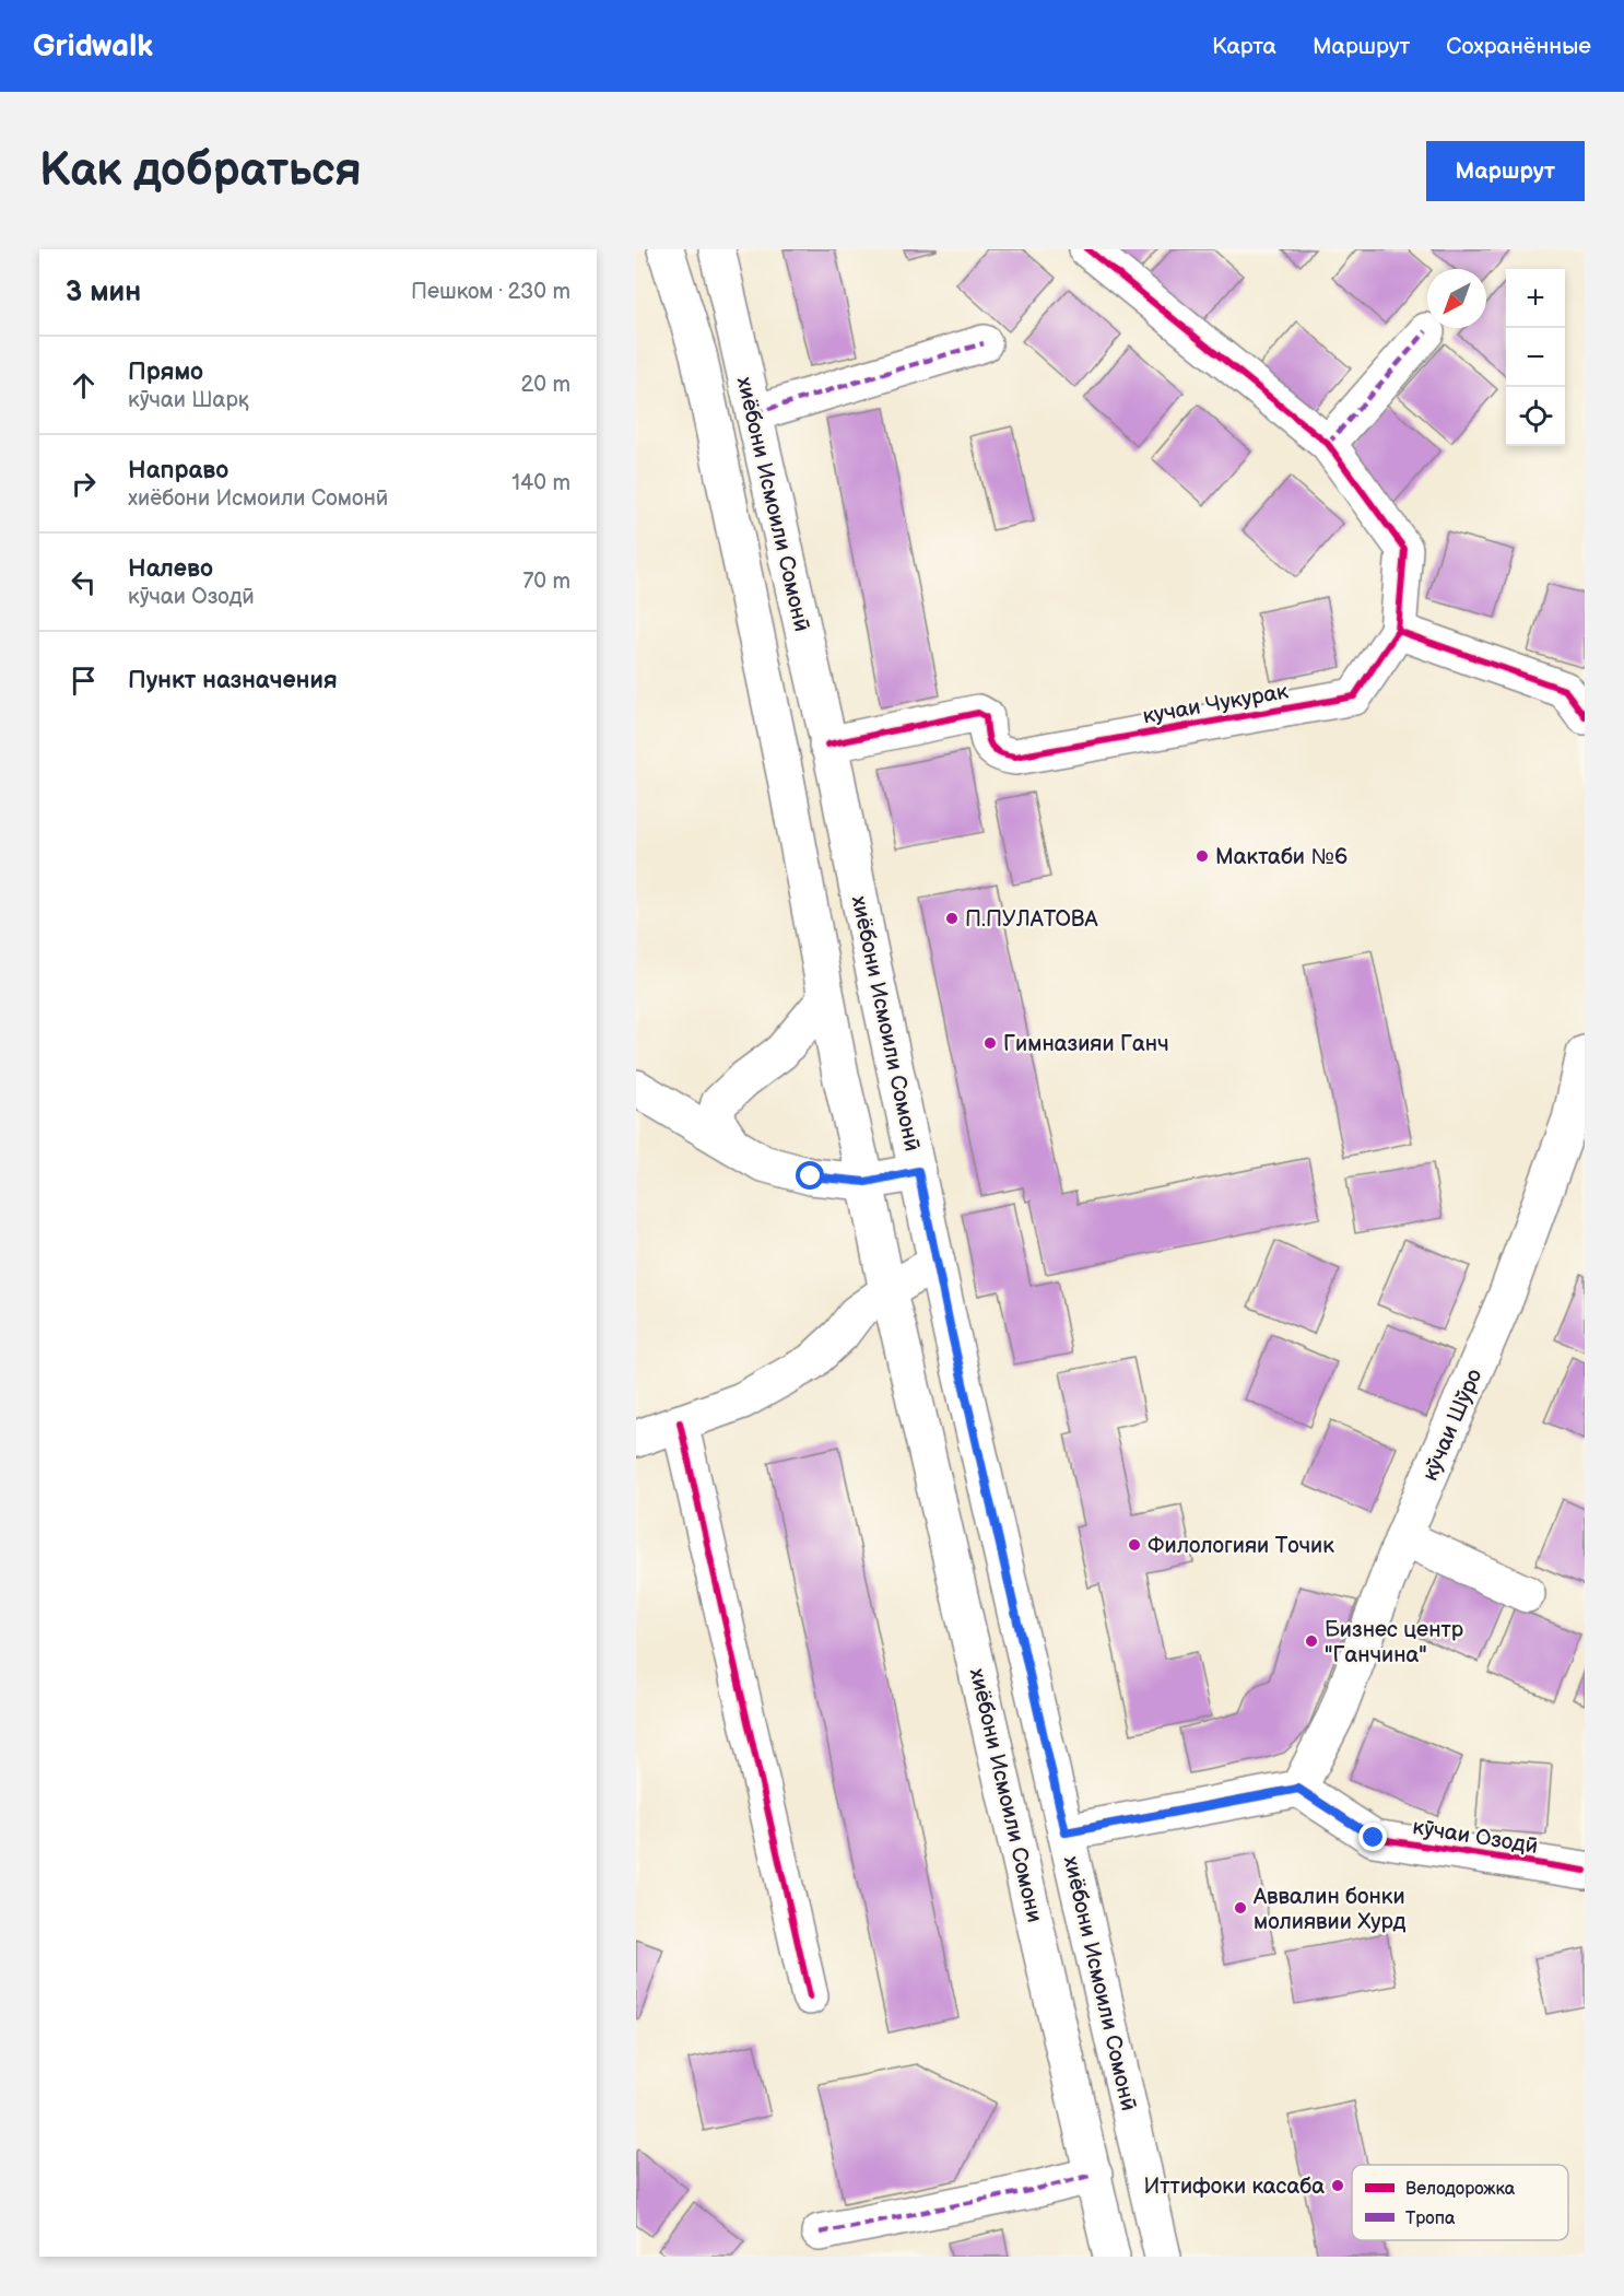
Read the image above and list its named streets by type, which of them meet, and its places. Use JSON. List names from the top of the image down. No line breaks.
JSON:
{"streets":{"main road":["хиёбони Исмоили Сомонӣ","кучаи Чукурак","кўчаи Шўро","хиёбони Исмоили Сомони","кӯчаи Озодӣ"]},"crossings":[["хиёбони Исмоили Сомонӣ","кучаи Чукурак"],["хиёбони Исмоили Сомонӣ","хиёбони Исмоили Сомони"],["кўчаи Шўро","кӯчаи Озодӣ"]],"places":["Мактаби №6","П.ПУЛАТОВА","Гимназияи Ганч","Филологияи Точик","Бизнес центр \"Ганчина\"","Аввалин бонки молиявии Хурд","Иттифоки касаба"],"legend":["Велодорожка","Тропа"],"north":"bottom left","page":{"header":"Gridwalk","nav":["Карта","Маршрут","Сохранённые"],"buttons":"Маршрут","title":"Как добраться","heading":["3 мин","Пешком · 230 m"],"map_buttons":["+","−"],"list":[["Прямо","кӯчаи Шарқ","20 m"],["Направо","хиёбони Исмоили Сомонӣ","140 m"],["Налево","кӯчаи Озодӣ","70 m"],"Пункт назначения"]}}
